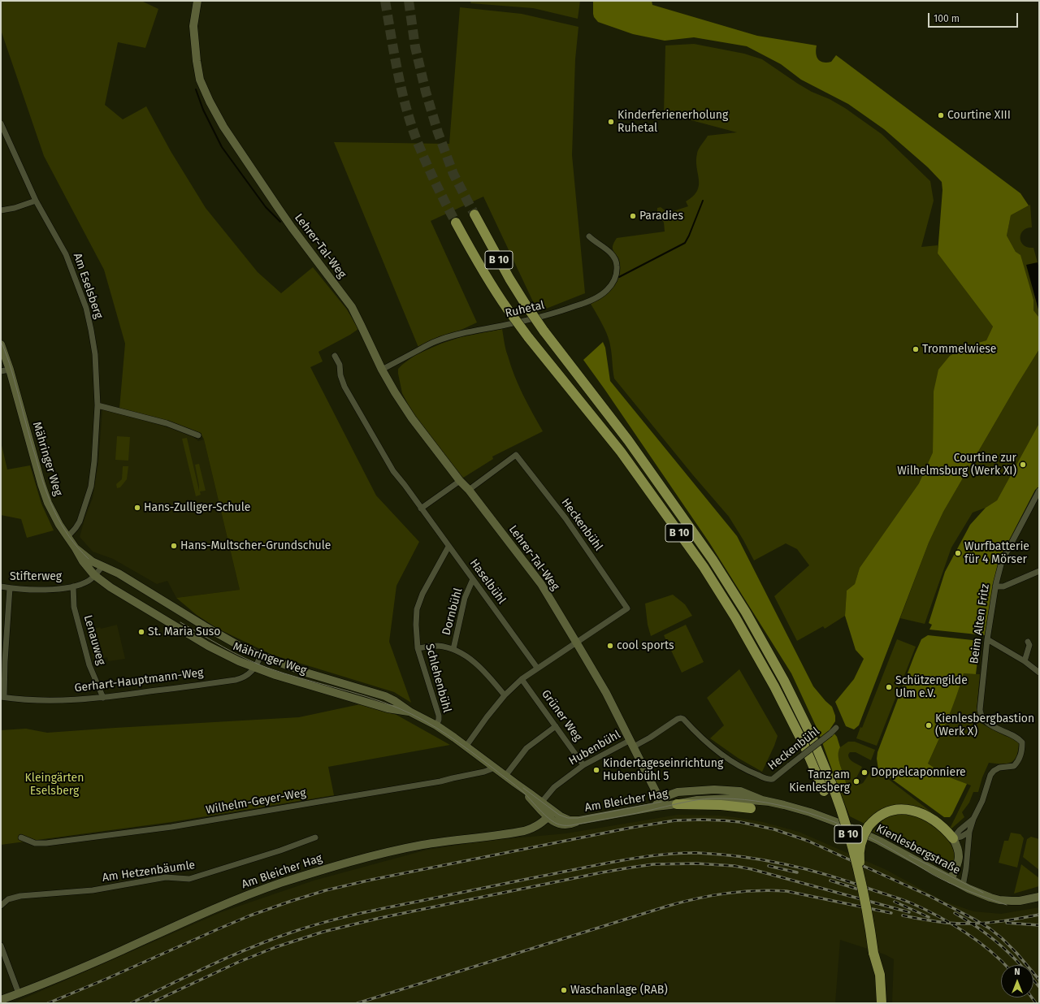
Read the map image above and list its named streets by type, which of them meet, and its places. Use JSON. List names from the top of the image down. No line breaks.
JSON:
{"streets":{"highway":["B 10"],"street":["Lehrer-Tal-Weg","Am Eselsberg","Ruhetal","Mähringer Weg","Heckenbühl","Stifterweg","Haselbühl","Dornbühl","Beim Alten Fritz","Lenauweg","Schlehenbühl","Gerhart-Hauptmann-Weg","Grüner Weg","Hubenbühl","Am Bleicher Hag","Wilhelm-Geyer-Weg","Kienlesbergstraße","Am Hetzenbäumle"]},"crossings":[["Lehrer-Tal-Weg","Ruhetal"],["Lehrer-Tal-Weg","Heckenbühl"],["Lehrer-Tal-Weg","Hubenbühl"],["Lehrer-Tal-Weg","Am Bleicher Hag"],["Lehrer-Tal-Weg","Kienlesbergstraße"],["Am Eselsberg","Mähringer Weg"],["Mähringer Weg","Stifterweg"],["Mähringer Weg","Schlehenbühl"],["Mähringer Weg","Gerhart-Hauptmann-Weg"],["Mähringer Weg","Hubenbühl"],["Mähringer Weg","Am Bleicher Hag"],["Mähringer Weg","Wilhelm-Geyer-Weg"],["Heckenbühl","Hubenbühl"],["Stifterweg","Lenauweg"],["Haselbühl","Dornbühl"],["Haselbühl","Schlehenbühl"],["Beim Alten Fritz","Kienlesbergstraße"],["Lenauweg","Gerhart-Hauptmann-Weg"],["Grüner Weg","Hubenbühl"],["Am Bleicher Hag","Kienlesbergstraße"]],"parks":["Kleingärten Eselsberg"],"places":["Courtine XIII","Kinderferienerholung Ruhetal","Paradies","Trommelwiese","Courtine zur Wilhelmsburg (Werk XI)","Hans-Zulliger-Schule","Hans-Multscher-Grundschule","Wurfbatterie für 4 Mörser","St. Maria Suso","cool sports","Schützengilde Ulm e.V.","Kienlesbergbastion (Werk X)","Kindertageseinrichtung Hubenbühl 5","Doppelcaponniere","Tanz am Kienlesberg","Waschanlage (RAB)"],"scale_bar":"100 m","north":"top"}
